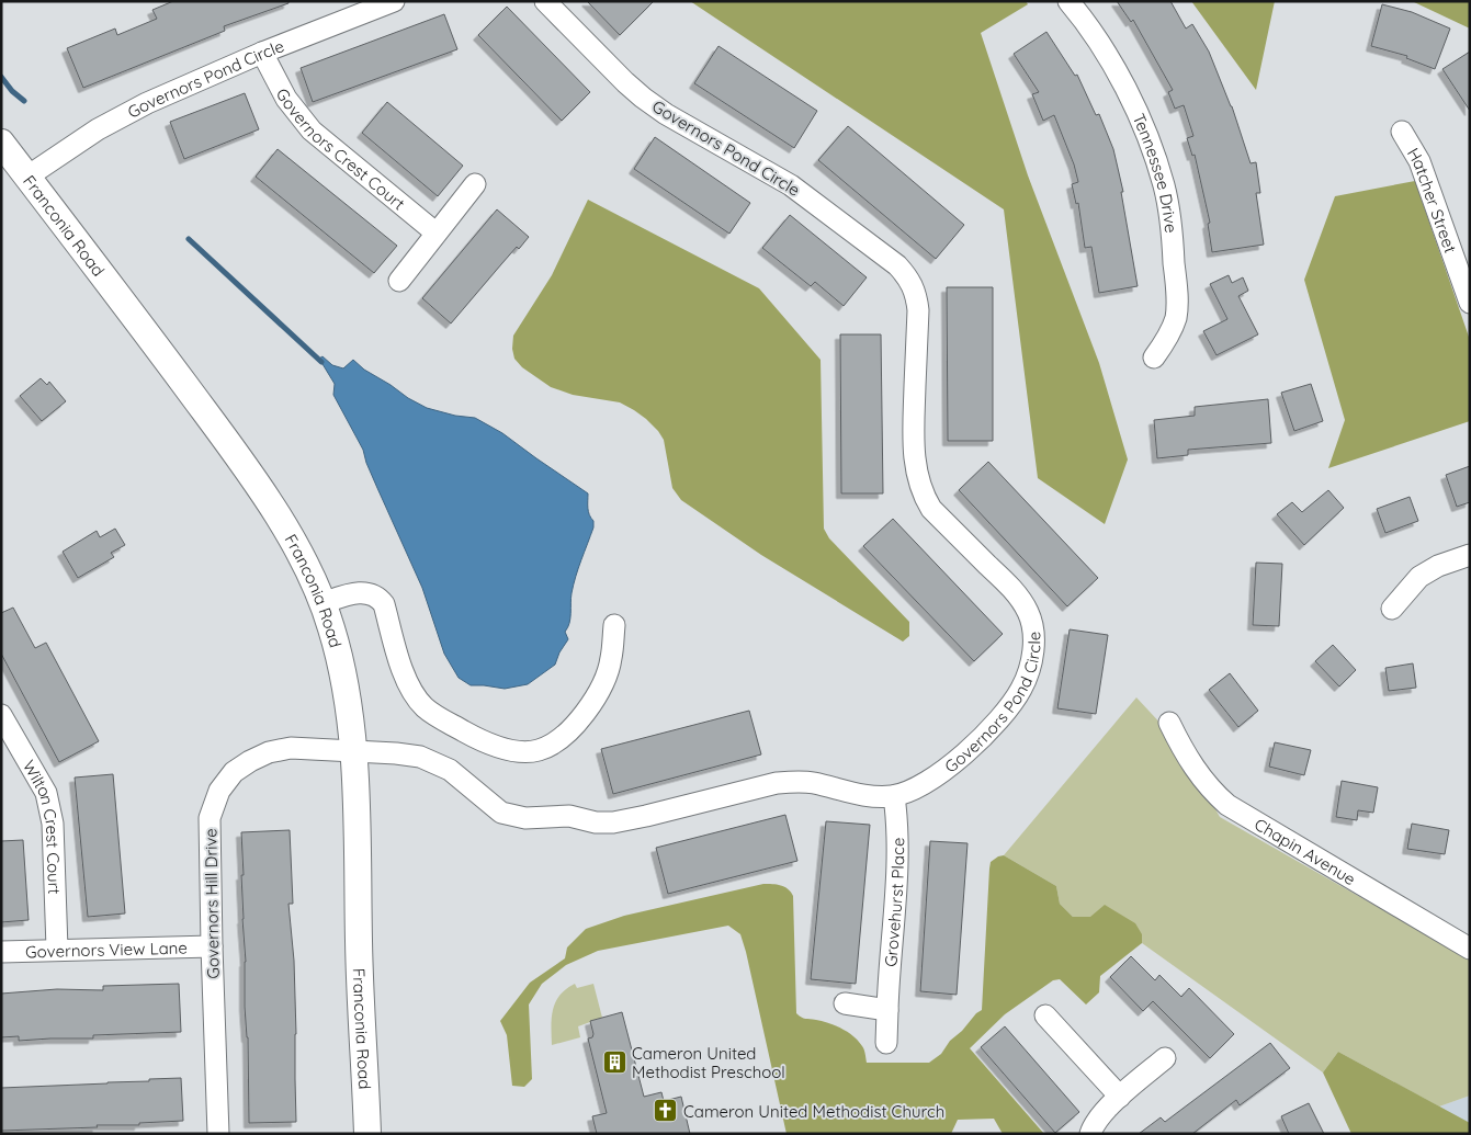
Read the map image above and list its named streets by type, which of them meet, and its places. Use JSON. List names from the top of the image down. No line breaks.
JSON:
{"streets":{"main road":["Franconia Road"],"street":["Governors Pond Circle","Governors Crest Court","Tennessee Drive","Hatcher Street","Wilton Crest Court","Chapin Avenue","Grovehurst Place","Governors Hill Drive","Governors View Lane"]},"crossings":[["Governors Pond Circle","Governors Crest Court"],["Governors Pond Circle","Franconia Road"],["Governors Pond Circle","Grovehurst Place"],["Governors Pond Circle","Governors Hill Drive"],["Franconia Road","Governors Hill Drive"],["Wilton Crest Court","Governors View Lane"],["Governors Hill Drive","Governors View Lane"]],"places":{"building":["Cameron United Methodist Preschool"],"church":["Cameron United Methodist Church"]}}
